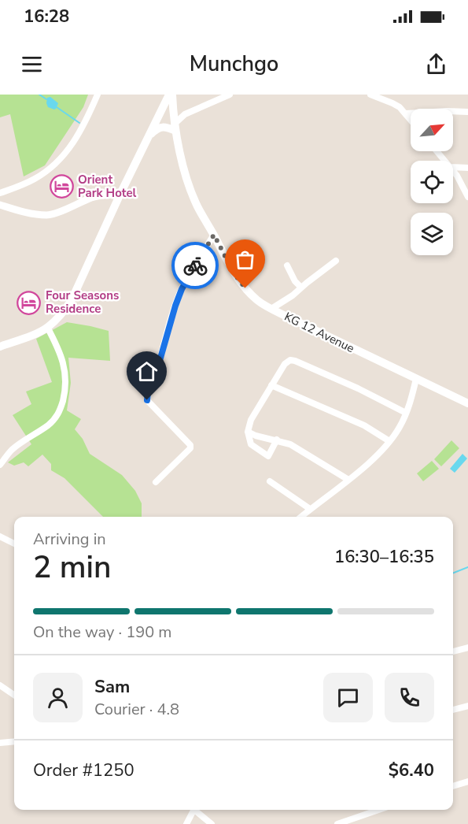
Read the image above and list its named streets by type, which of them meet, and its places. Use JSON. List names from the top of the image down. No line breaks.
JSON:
{"streets":{"main road":["KG 12 Avenue"]},"places":{"hotel":["Orient Park Hotel","Four Seasons Residence"]},"north":"top right","page":{"status":"16:28","header":"Munchgo","heading":["2 min","Arriving in","16:30–16:35"],"panel":["Sam","Courier · 4.8","Order #1250","$6.40"],"bar":"On the way · 190 m"}}
